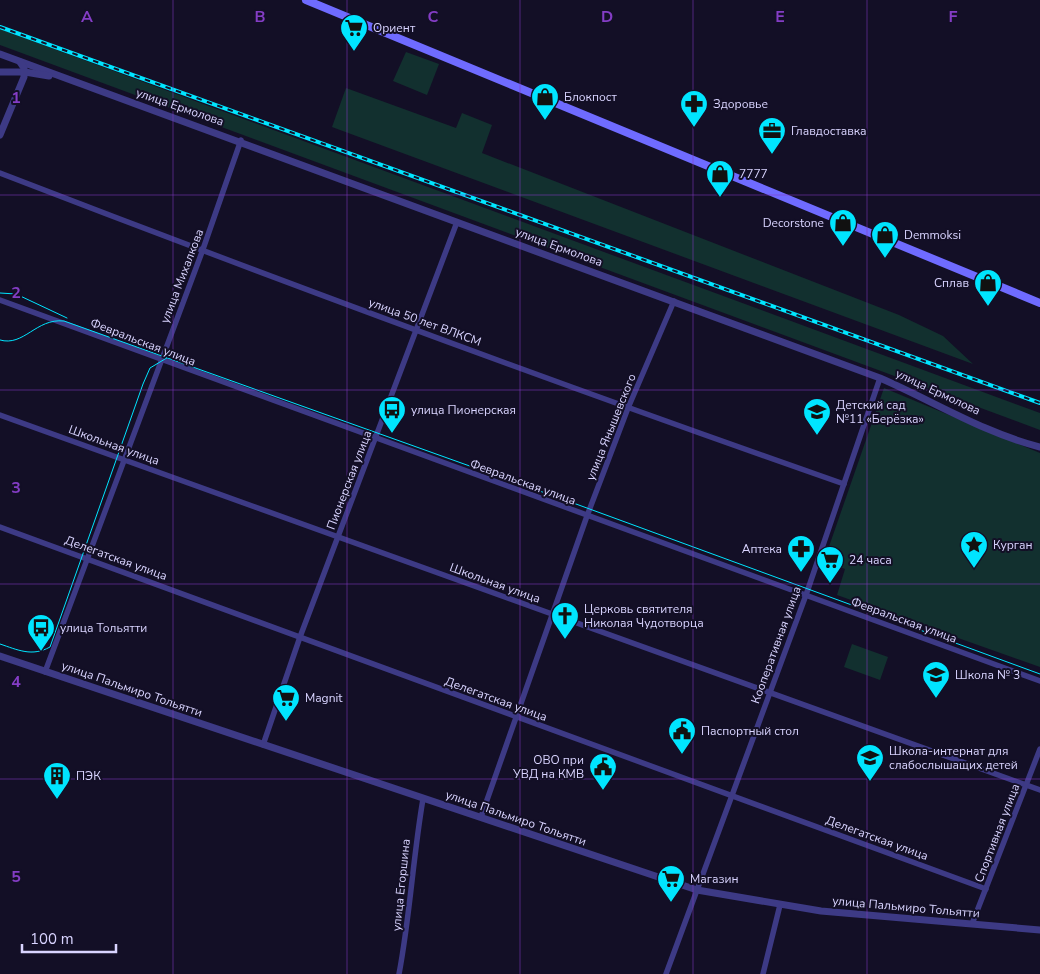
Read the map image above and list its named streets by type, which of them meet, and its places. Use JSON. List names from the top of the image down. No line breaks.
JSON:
{"streets":{"street":["улица Ермолова","улица Михалкова","улица 50 лет ВЛКСМ","Февральская улица","улица Янышевского","Школьная улица","Пионерская улица","Делегатская улица","Кооперативная улица","улица Пальмиро Тольятти","Спортивная улица","улица Егоршина"]},"crossings":[["улица Ермолова","улица Михалкова"],["улица Ермолова","улица Янышевского"],["улица Ермолова","Пионерская улица"],["улица Ермолова","Кооперативная улица"],["улица Михалкова","улица 50 лет ВЛКСМ"],["улица Михалкова","Февральская улица"],["улица Михалкова","Школьная улица"],["улица Михалкова","Делегатская улица"],["улица Михалкова","улица Пальмиро Тольятти"],["улица 50 лет ВЛКСМ","улица Янышевского"],["улица 50 лет ВЛКСМ","Пионерская улица"],["улица 50 лет ВЛКСМ","Кооперативная улица"],["Февральская улица","улица Янышевского"],["Февральская улица","Пионерская улица"],["Февральская улица","Кооперативная улица"],["улица Янышевского","Школьная улица"],["улица Янышевского","Делегатская улица"],["улица Янышевского","улица Пальмиро Тольятти"],["Школьная улица","Пионерская улица"],["Школьная улица","Кооперативная улица"],["Школьная улица","Спортивная улица"],["Пионерская улица","Делегатская улица"],["Пионерская улица","улица Пальмиро Тольятти"],["Делегатская улица","Кооперативная улица"],["Делегатская улица","Спортивная улица"],["Кооперативная улица","улица Пальмиро Тольятти"],["улица Пальмиро Тольятти","Спортивная улица"],["улица Пальмиро Тольятти","улица Егоршина"]],"places":{"supermarket":["Ориент","24 часа","Magnit","Магазин"],"shop":["Блокпост","7777","Decorstone","Demmoksi","Сплав"],"pharmacy":["Здоровье","Аптека"],"office":["Главдоставка"],"bus stop":["улица Пионерская","улица Тольятти"],"school or university":["Детский сад №11 «Берёзка»","Школа № 3","Школа-интернат для слабослышащих детей"],"place":["Курган"],"church":["Церковь святителя Николая Чудотворца"],"public building":["Паспортный стол","ОВО при УВД на КМВ"],"building":["ПЭК"]},"scale_bar":"100 m","grid":{"columns":["A","B","C","D","E","F"],"rows":["1","2","3","4","5"]}}
